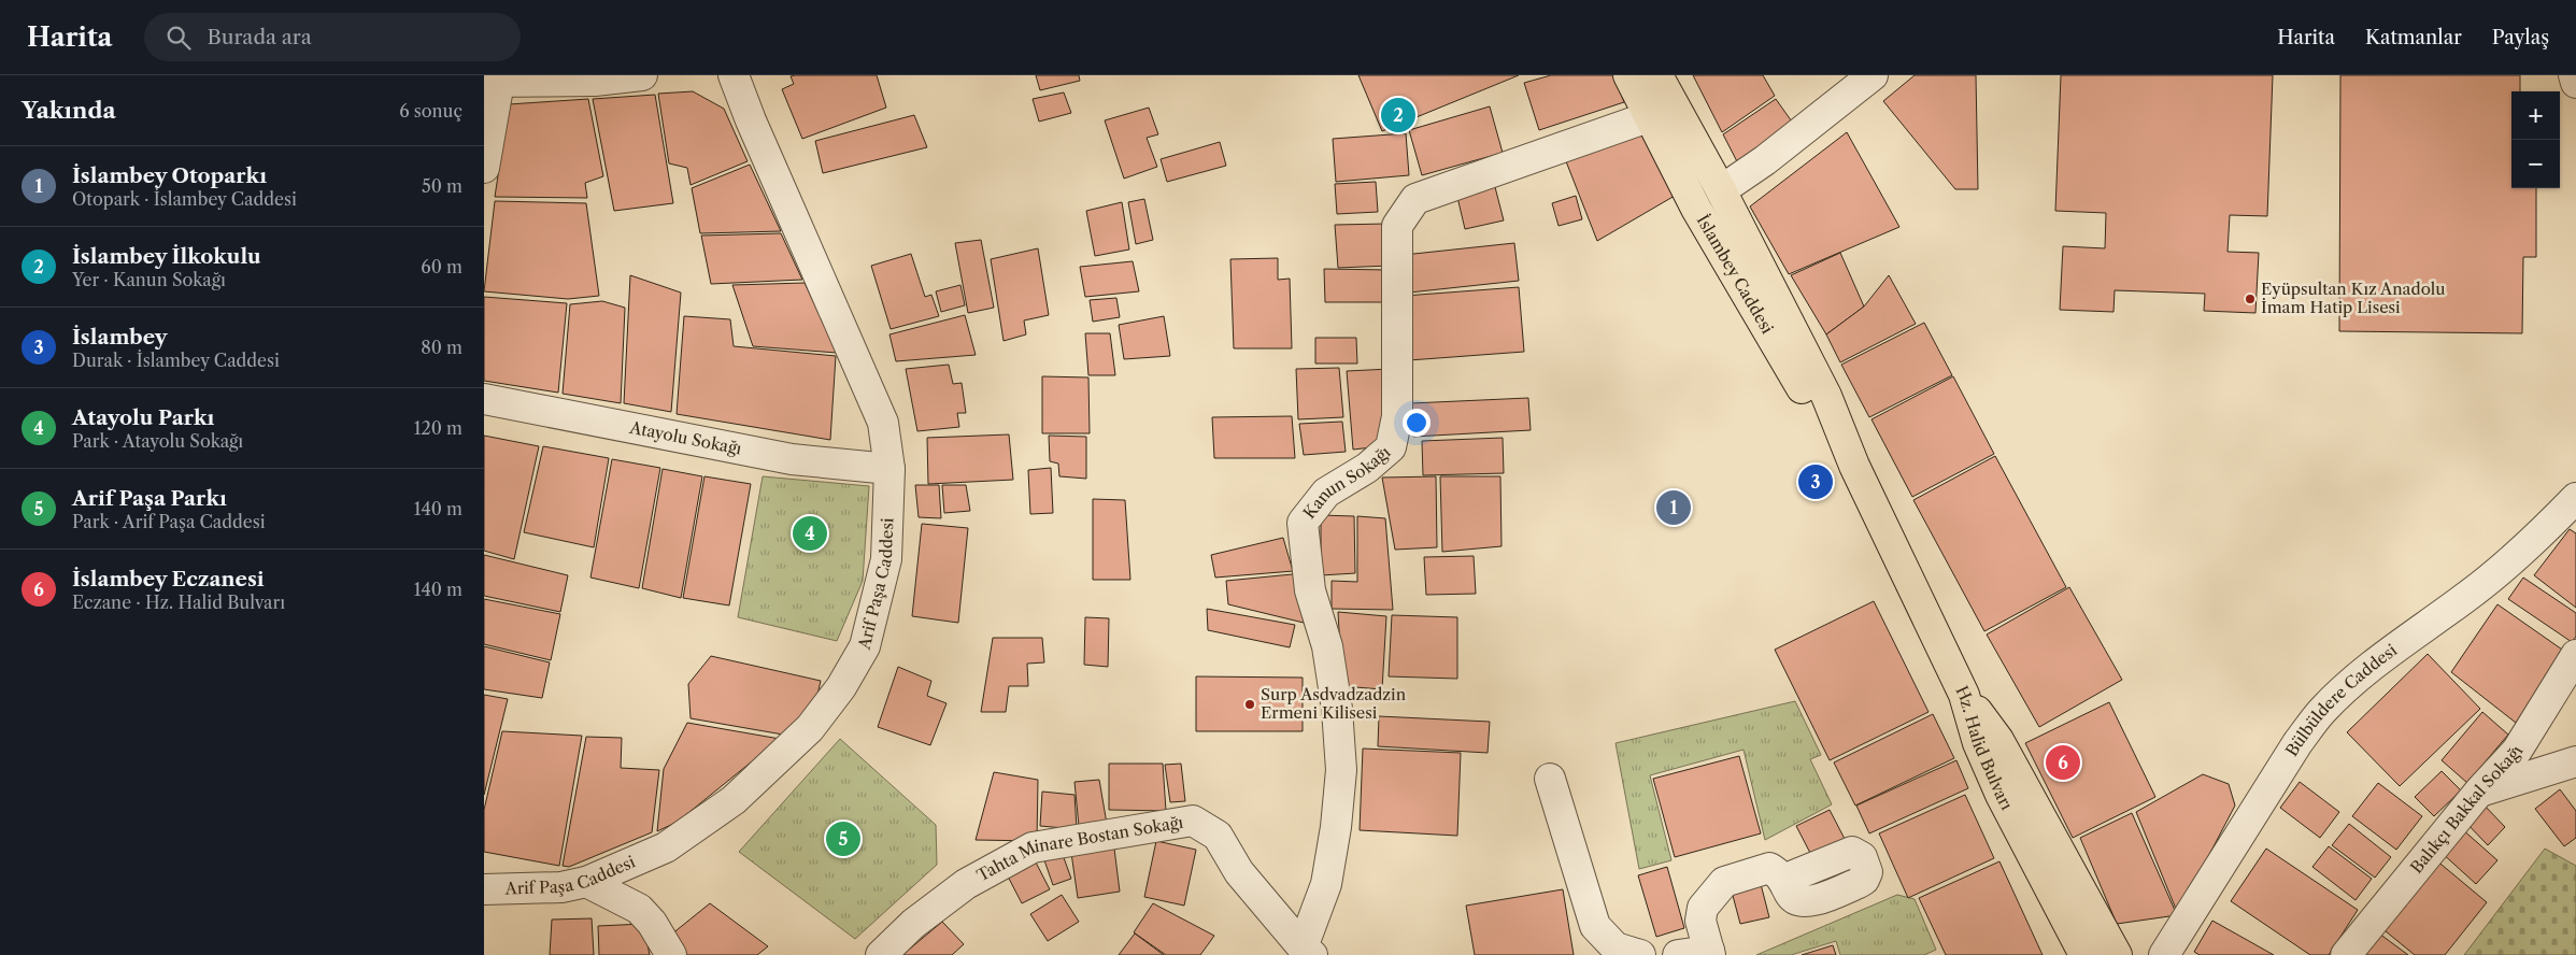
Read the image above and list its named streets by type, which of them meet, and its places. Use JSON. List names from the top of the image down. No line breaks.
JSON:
{"streets":{"main road":["İslambey Caddesi","Hz. Halid Bulvarı"],"street":["Atayolu Sokağı","Kanun Sokağı","Arif Paşa Caddesi","Bülbüldere Caddesi","Balıkçı Bakkal Sokağı","Tahta Minare Bostan Sokağı"]},"crossings":[["İslambey Caddesi","Kanun Sokağı"],["İslambey Caddesi","Hz. Halid Bulvarı"],["Atayolu Sokağı","Arif Paşa Caddesi"],["Kanun Sokağı","Tahta Minare Bostan Sokağı"]],"places":["Eyüpsultan Kız Anadolu İmam Hatip Lisesi","Surp Asdvadzadzin Ermeni Kilisesi"],"page":{"header":"Harita","search":"Burada ara","nav":["Harita","Katmanlar","Paylaş"],"heading":["Yakında","6 sonuç"],"map_buttons":["+","−"],"pins":["2","3","1","4","6","5"],"list":[{"mark":"1","name":"İslambey Otoparkı","note":"Otopark · İslambey Caddesi","value":"50 m"},{"mark":"2","name":"İslambey İlkokulu","note":"Yer · Kanun Sokağı","value":"60 m"},{"mark":"3","name":"İslambey","note":"Durak · İslambey Caddesi","value":"80 m"},{"mark":"4","name":"Atayolu Parkı","note":"Park · Atayolu Sokağı","value":"120 m"},{"mark":"5","name":"Arif Paşa Parkı","note":"Park · Arif Paşa Caddesi","value":"140 m"},{"mark":"6","name":"İslambey Eczanesi","note":"Eczane · Hz. Halid Bulvarı","value":"140 m"}]}}
